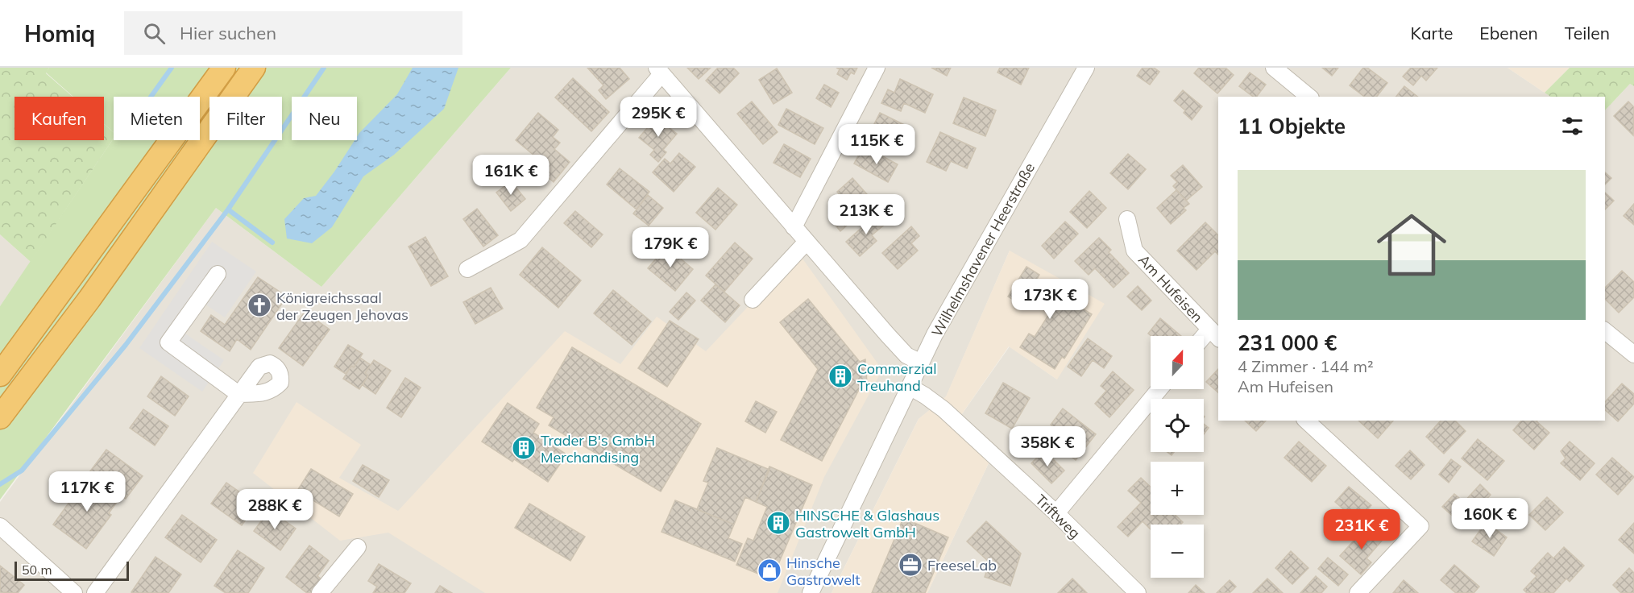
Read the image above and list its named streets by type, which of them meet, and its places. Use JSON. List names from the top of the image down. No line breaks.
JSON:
{"streets":{"street":["Wilhelmshavener Heerstraße","Am Hufeisen","Triftweg"]},"crossings":[["Wilhelmshavener Heerstraße","Triftweg"]],"places":{"church":["Königreichssaal der Zeugen Jehovas"],"building":["Commerzial Treuhand","Trader B's GmbH Merchandising","HINSCHE & Glashaus Gastrowelt GmbH"],"office":["FreeseLab"],"shop":["Hinsche Gastrowelt"]},"scale_bar":"50 m","north":"top","page":{"header":"Homiq","search":"Hier suchen","nav":["Karte","Ebenen","Teilen"],"price":["295K €","115K €","161K €","213K €","179K €","173K €","358K €","117K €","288K €","160K €","231K €"],"chip":["Kaufen","Mieten","Filter","Neu"],"heading":"11 Objekte","list":[{"name":"231 000 €","note":"4 Zimmer · 144 m² · Am Hufeisen"}],"map_buttons":["+","−"],"scale":"50 m"}}
